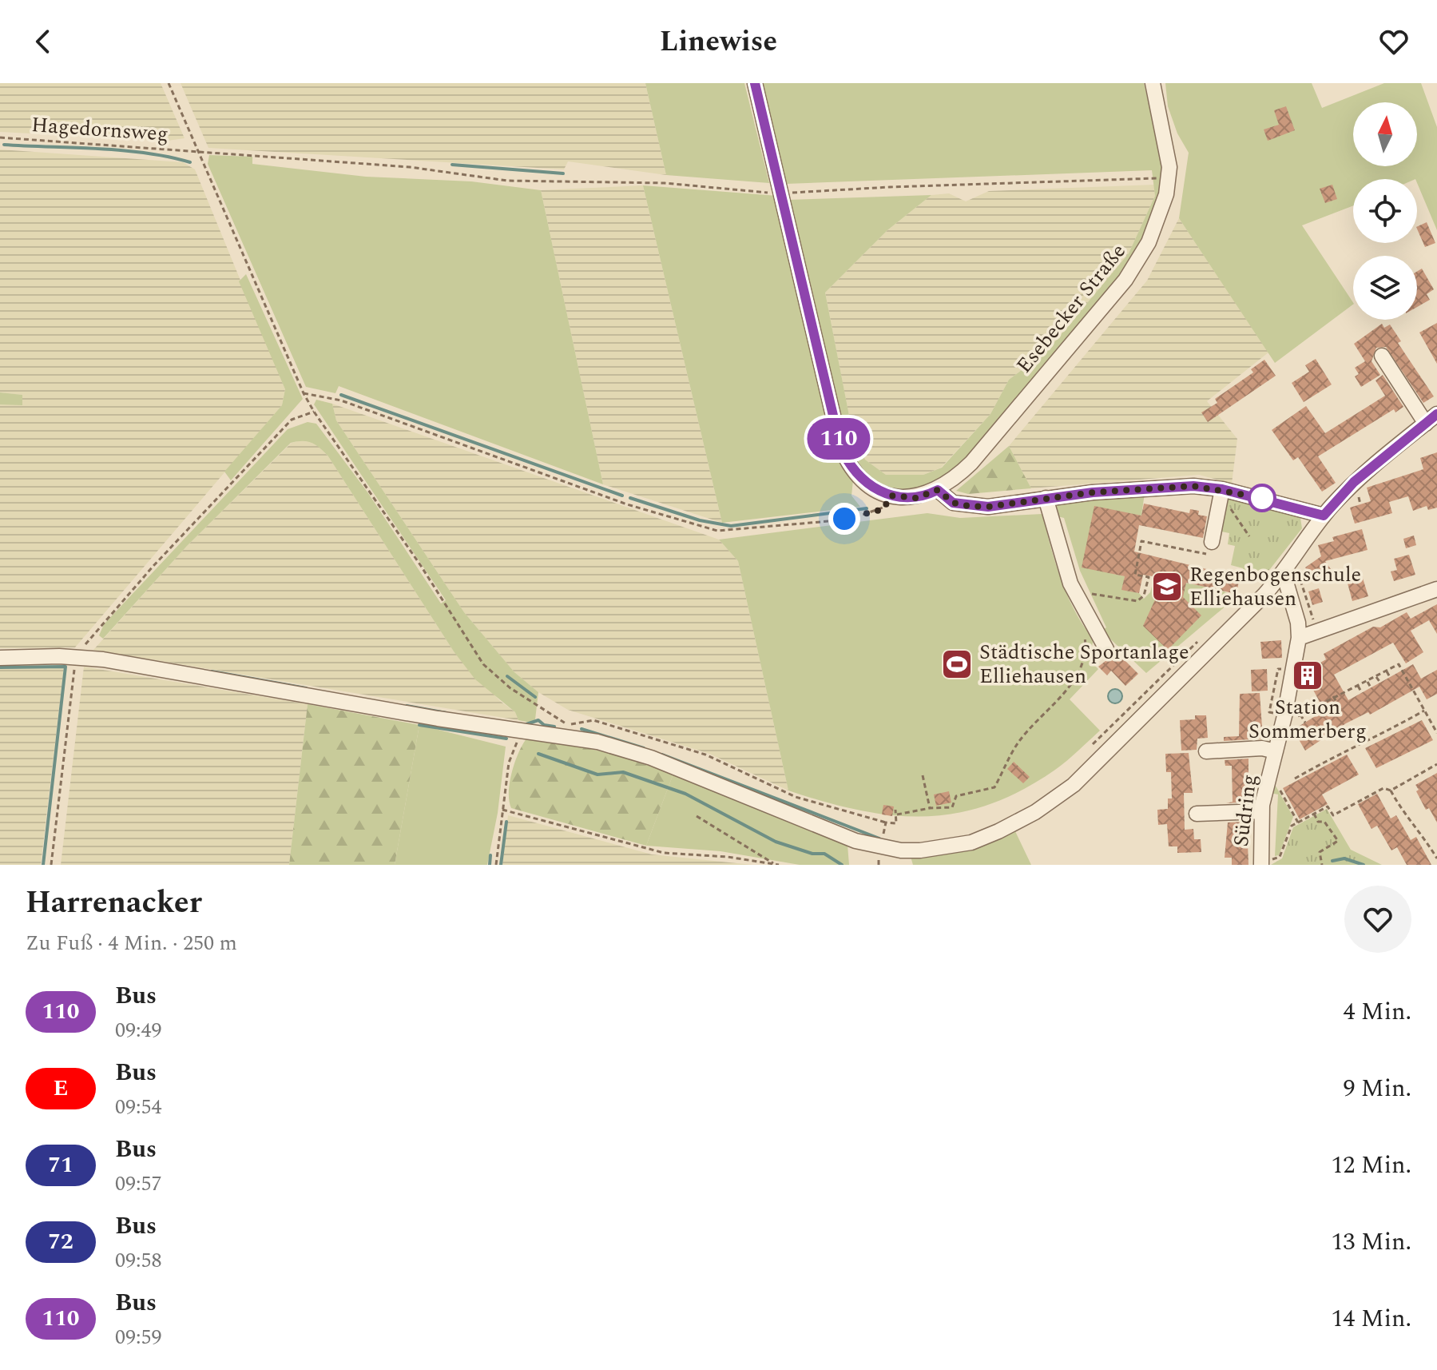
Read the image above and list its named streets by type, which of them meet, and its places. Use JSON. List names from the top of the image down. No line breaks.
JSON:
{"streets":{"street":["Esebecker Straße","Südring"],"path":["Hagedornsweg"]},"crossings":[["Hagedornsweg","Esebecker Straße"]],"places":{"school or university":["Regenbogenschule Elliehausen"],"sports":["Städtische Sportanlage Elliehausen"],"building":["Station Sommerberg"]},"lines":["bus line 110"],"north":"top","page":{"header":"Linewise","on_map":"110","heading":["Harrenacker","Zu Fuß · 4 Min. · 250 m"],"list":[{"mark":"110","name":"Bus","note":"09:49","value":"4 Min."},{"mark":"E","name":"Bus","note":"09:54","value":"9 Min."},{"mark":"71","name":"Bus","note":"09:57","value":"12 Min."},{"mark":"72","name":"Bus","note":"09:58","value":"13 Min."},{"mark":"110","name":"Bus","note":"09:59","value":"14 Min."}]}}
